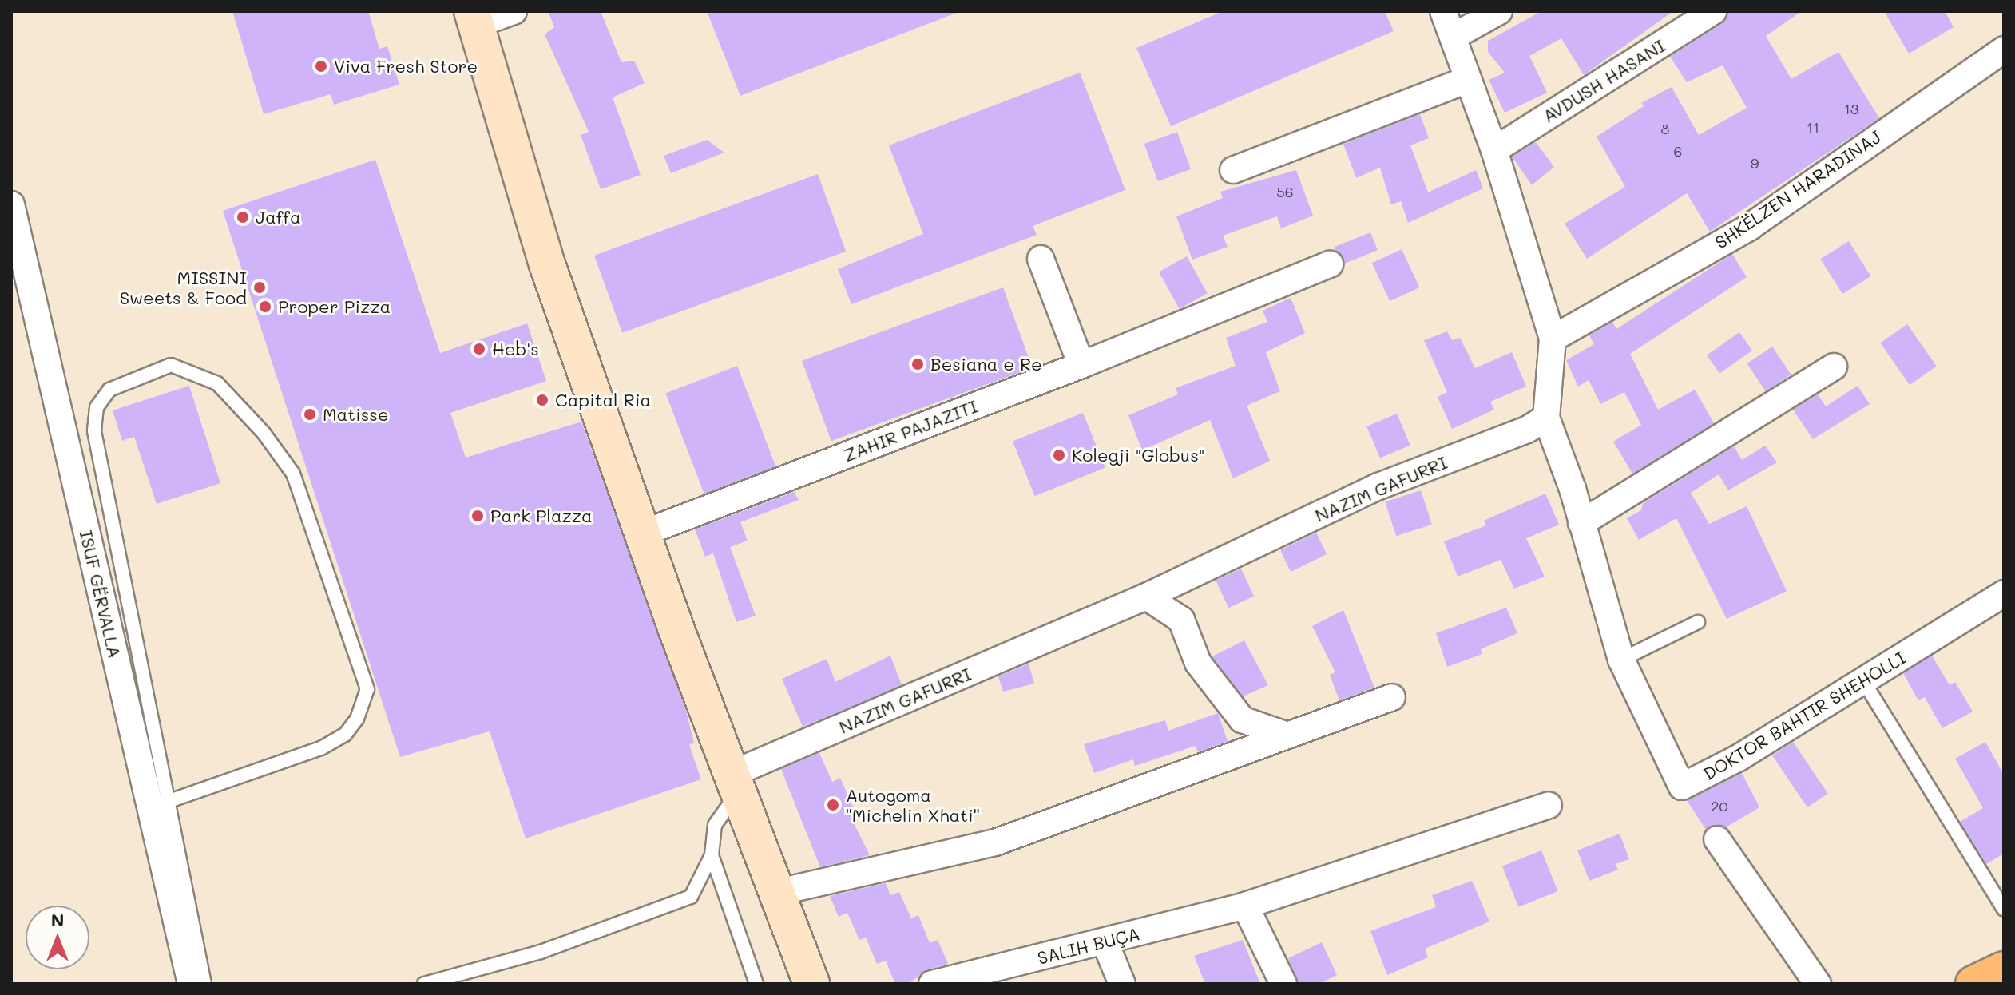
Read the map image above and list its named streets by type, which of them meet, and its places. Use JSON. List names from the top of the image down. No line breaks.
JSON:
{"streets":{"street":["AVDUSH HASANI","SHKËLZEN HARADINAJ","ZAHIR PAJAZITI","NAZIM GAFURRI","ISUF GËRVALLA","DOKTOR BAHTIR SHEHOLLI","SALIH BUÇA"]},"crossings":[["NAZIM GAFURRI","DOKTOR BAHTIR SHEHOLLI"]],"places":["Viva Fresh Store","Jaffa","MISSINI Sweets & Food","Proper Pizza","Heb's","Besiana e Re","Capital Ria","Matisse","Kolegji \"Globus\"","Park Plazza","Autogoma ʺMichelin Xhatiʺ"],"house_numbers":["13","11","8","6","9","56","20"],"north":"top"}
